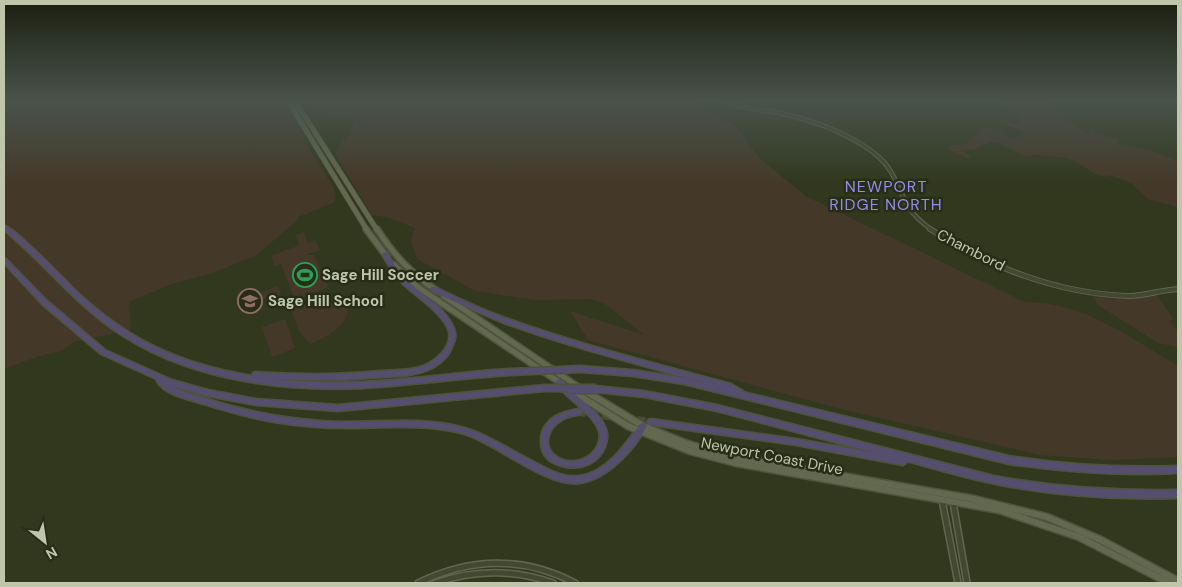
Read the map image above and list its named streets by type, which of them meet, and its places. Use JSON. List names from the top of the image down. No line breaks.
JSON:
{"streets":{"main road":["Newport Coast Drive"],"street":["Chambord"]},"districts":["NEWPORT RIDGE NORTH"],"places":{"sports":["Sage Hill Soccer"],"school or university":["Sage Hill School"]},"north":"bottom right"}
